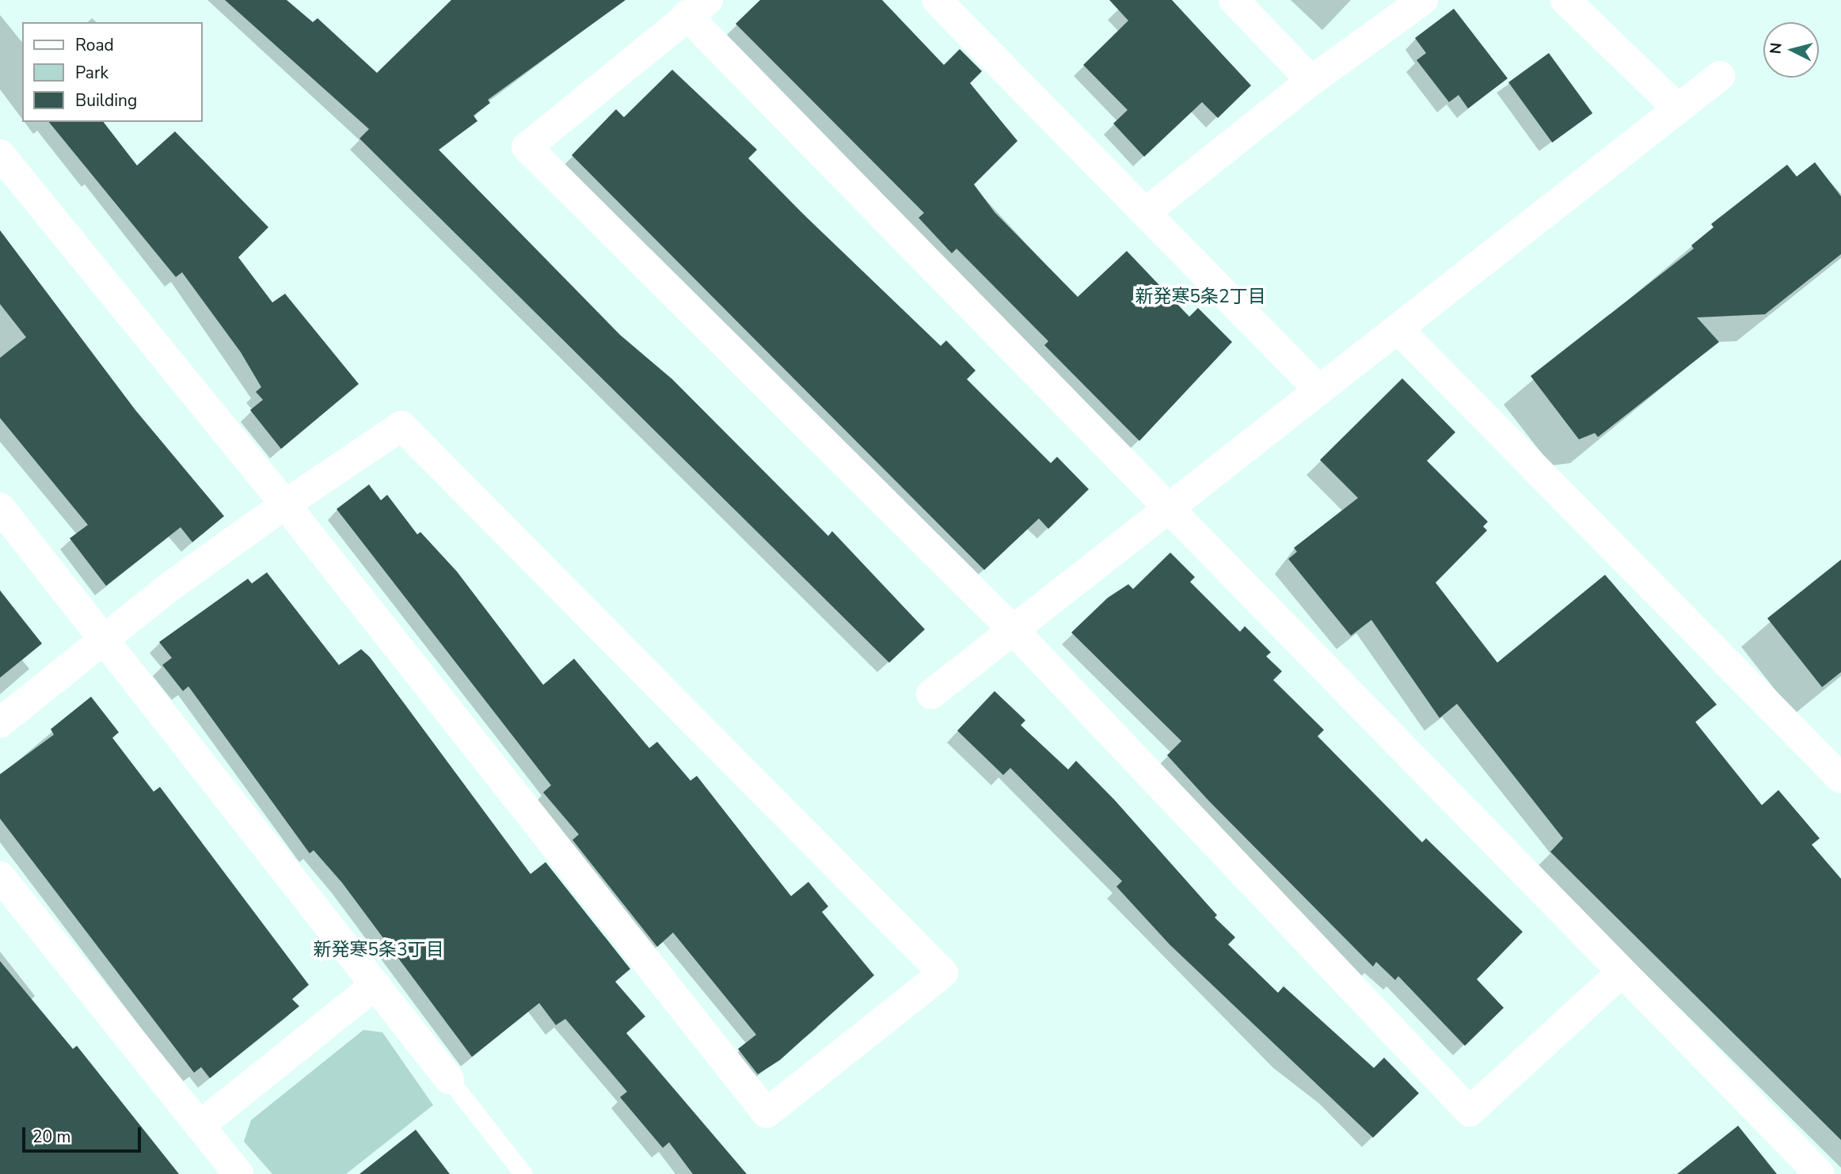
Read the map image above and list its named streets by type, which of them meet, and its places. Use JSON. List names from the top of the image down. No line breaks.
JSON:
{"districts":["新発寒5条2丁目","新発寒5条3丁目"],"legend":["Road","Park","Building"],"scale_bar":"20 m","north":"left"}
